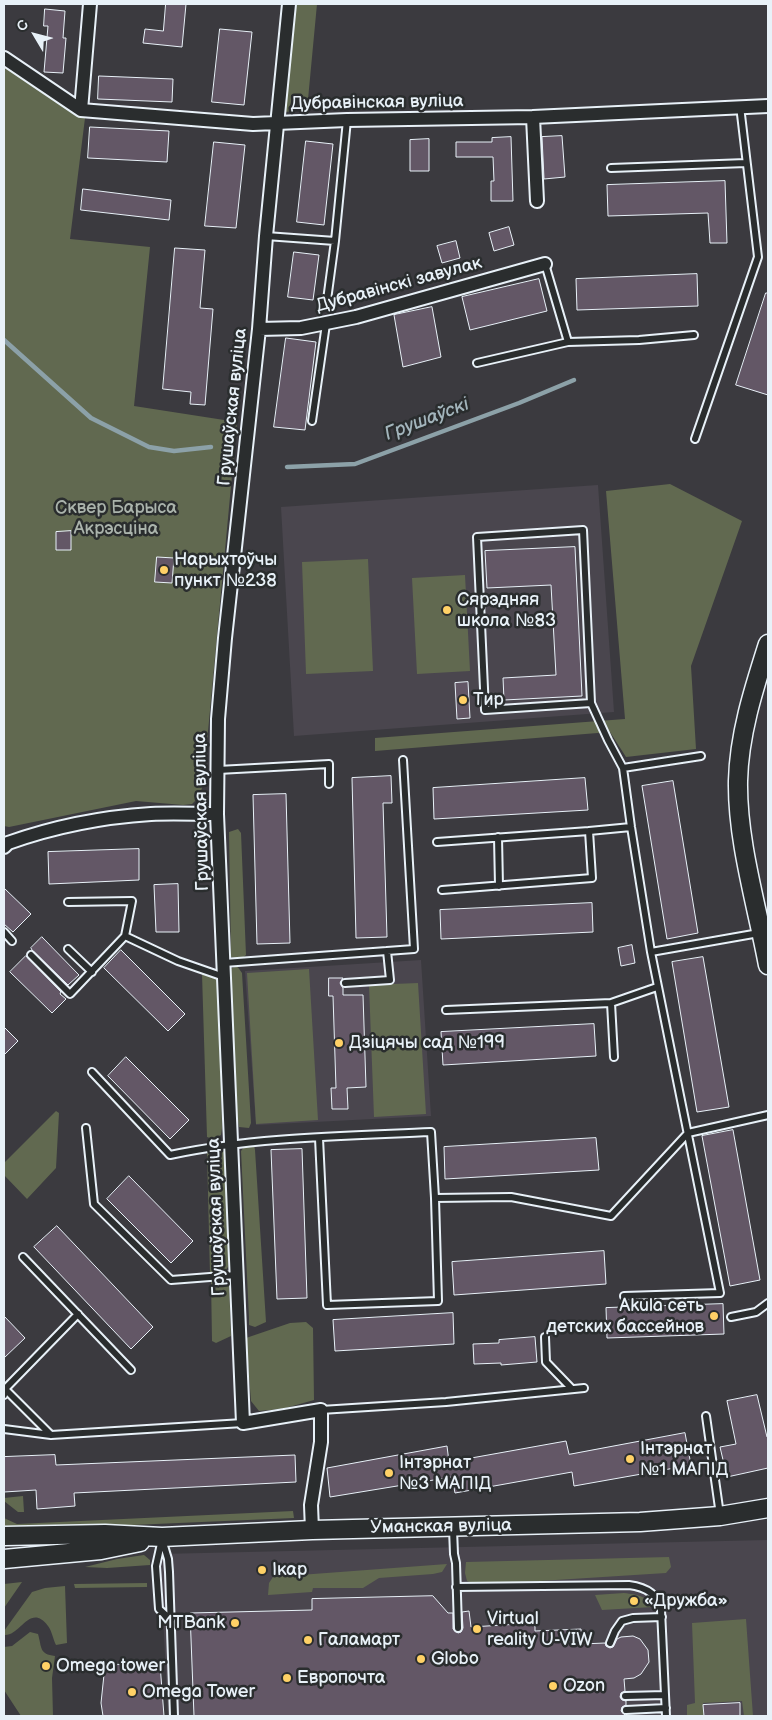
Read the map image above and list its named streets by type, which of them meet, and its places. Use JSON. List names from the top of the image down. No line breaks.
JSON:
{"streets":{"main road":["Уманская вуліца"],"street":["Дубравінская вуліца","Дубравінскі завулак","Грушаўская вуліца"]},"crossings":[["Дубравінская вуліца","Грушаўская вуліца"],["Дубравінскі завулак","Грушаўская вуліца"]],"water":["Грушаўскі"],"parks":["Сквер Барыса Акрэсціна"],"places":["Нарыхтоўчы пункт №238","Сярэдняя школа №83","Тир","Дзіцячы сад №199","Akula сеть детских бассейнов","Інтэрнат №1 МАПІД","Інтэрнат №3 МАПІД","Ікар","«Дружба»","MTBank","Virtual reality U-VIW","Галамарт","Globo","Omega tower","Европочта","Ozon","Omega Tower"],"north":"top left"}
